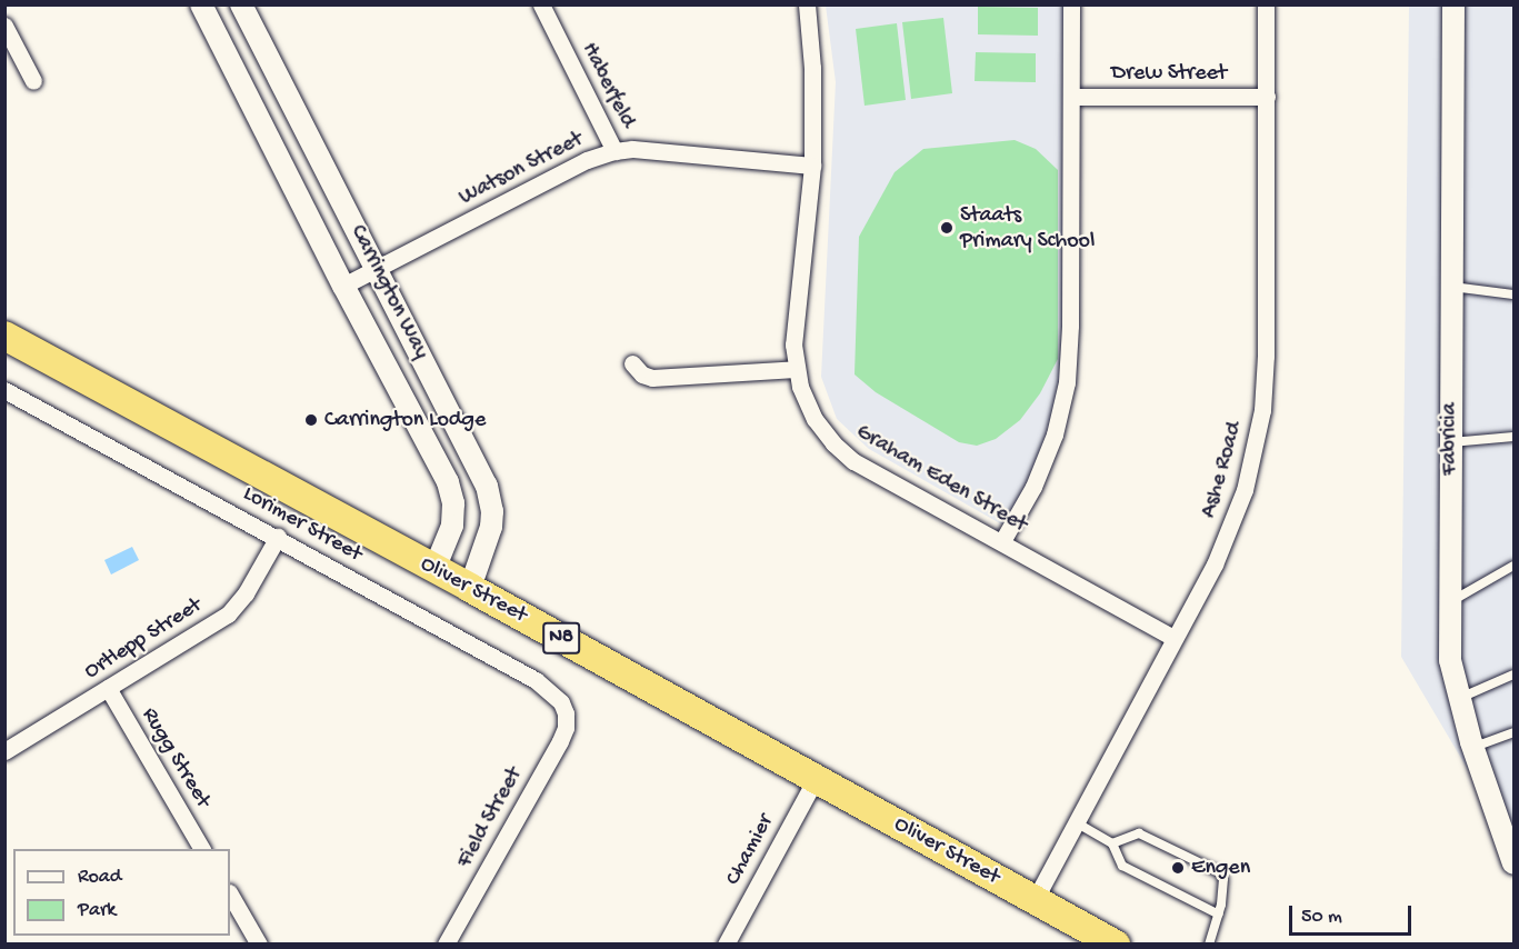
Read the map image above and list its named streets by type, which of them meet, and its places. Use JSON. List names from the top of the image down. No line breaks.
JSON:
{"streets":{"highway":["Oliver Street","N8"],"street":["Drew Street","Haberfeld","Watson Street","Carrington Way","Fabricia","Ashe Road","Graham Eden Street","Lorimer Street","Ortlepp Street","Rugg Street","Field Street","Chamier"]},"crossings":[["Drew Street","Ashe Road"],["Haberfeld","Watson Street"],["Watson Street","Carrington Way"],["Watson Street","Graham Eden Street"],["Carrington Way","Oliver Street"],["Ashe Road","Graham Eden Street"],["Ashe Road","Oliver Street"],["Lorimer Street","Ortlepp Street"],["Lorimer Street","Field Street"],["Oliver Street","Chamier"],["Ortlepp Street","Rugg Street"]],"places":["Staats Primary School","Carrington Lodge","Engen"],"legend":["Road","Park"],"scale_bar":"50 m"}
